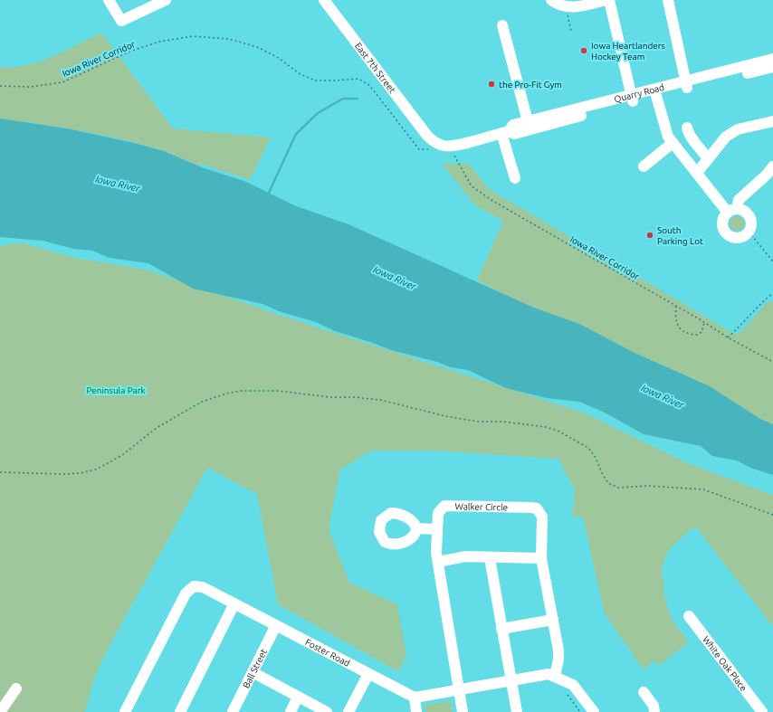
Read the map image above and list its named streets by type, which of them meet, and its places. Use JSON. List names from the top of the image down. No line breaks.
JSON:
{"streets":{"street":["East 7th Street","Quarry Road","Walker Circle","Foster Road","White Oak Place","Ball Street"],"path":["Iowa River Corridor"]},"crossings":[["Iowa River Corridor","Quarry Road"],["East 7th Street","Quarry Road"],["Foster Road","Ball Street"]],"water":["Iowa River"],"parks":["Peninsula Park"],"places":["Iowa Heartlanders Hockey Team","the Pro-Fit Gym","South Parking Lot"]}
